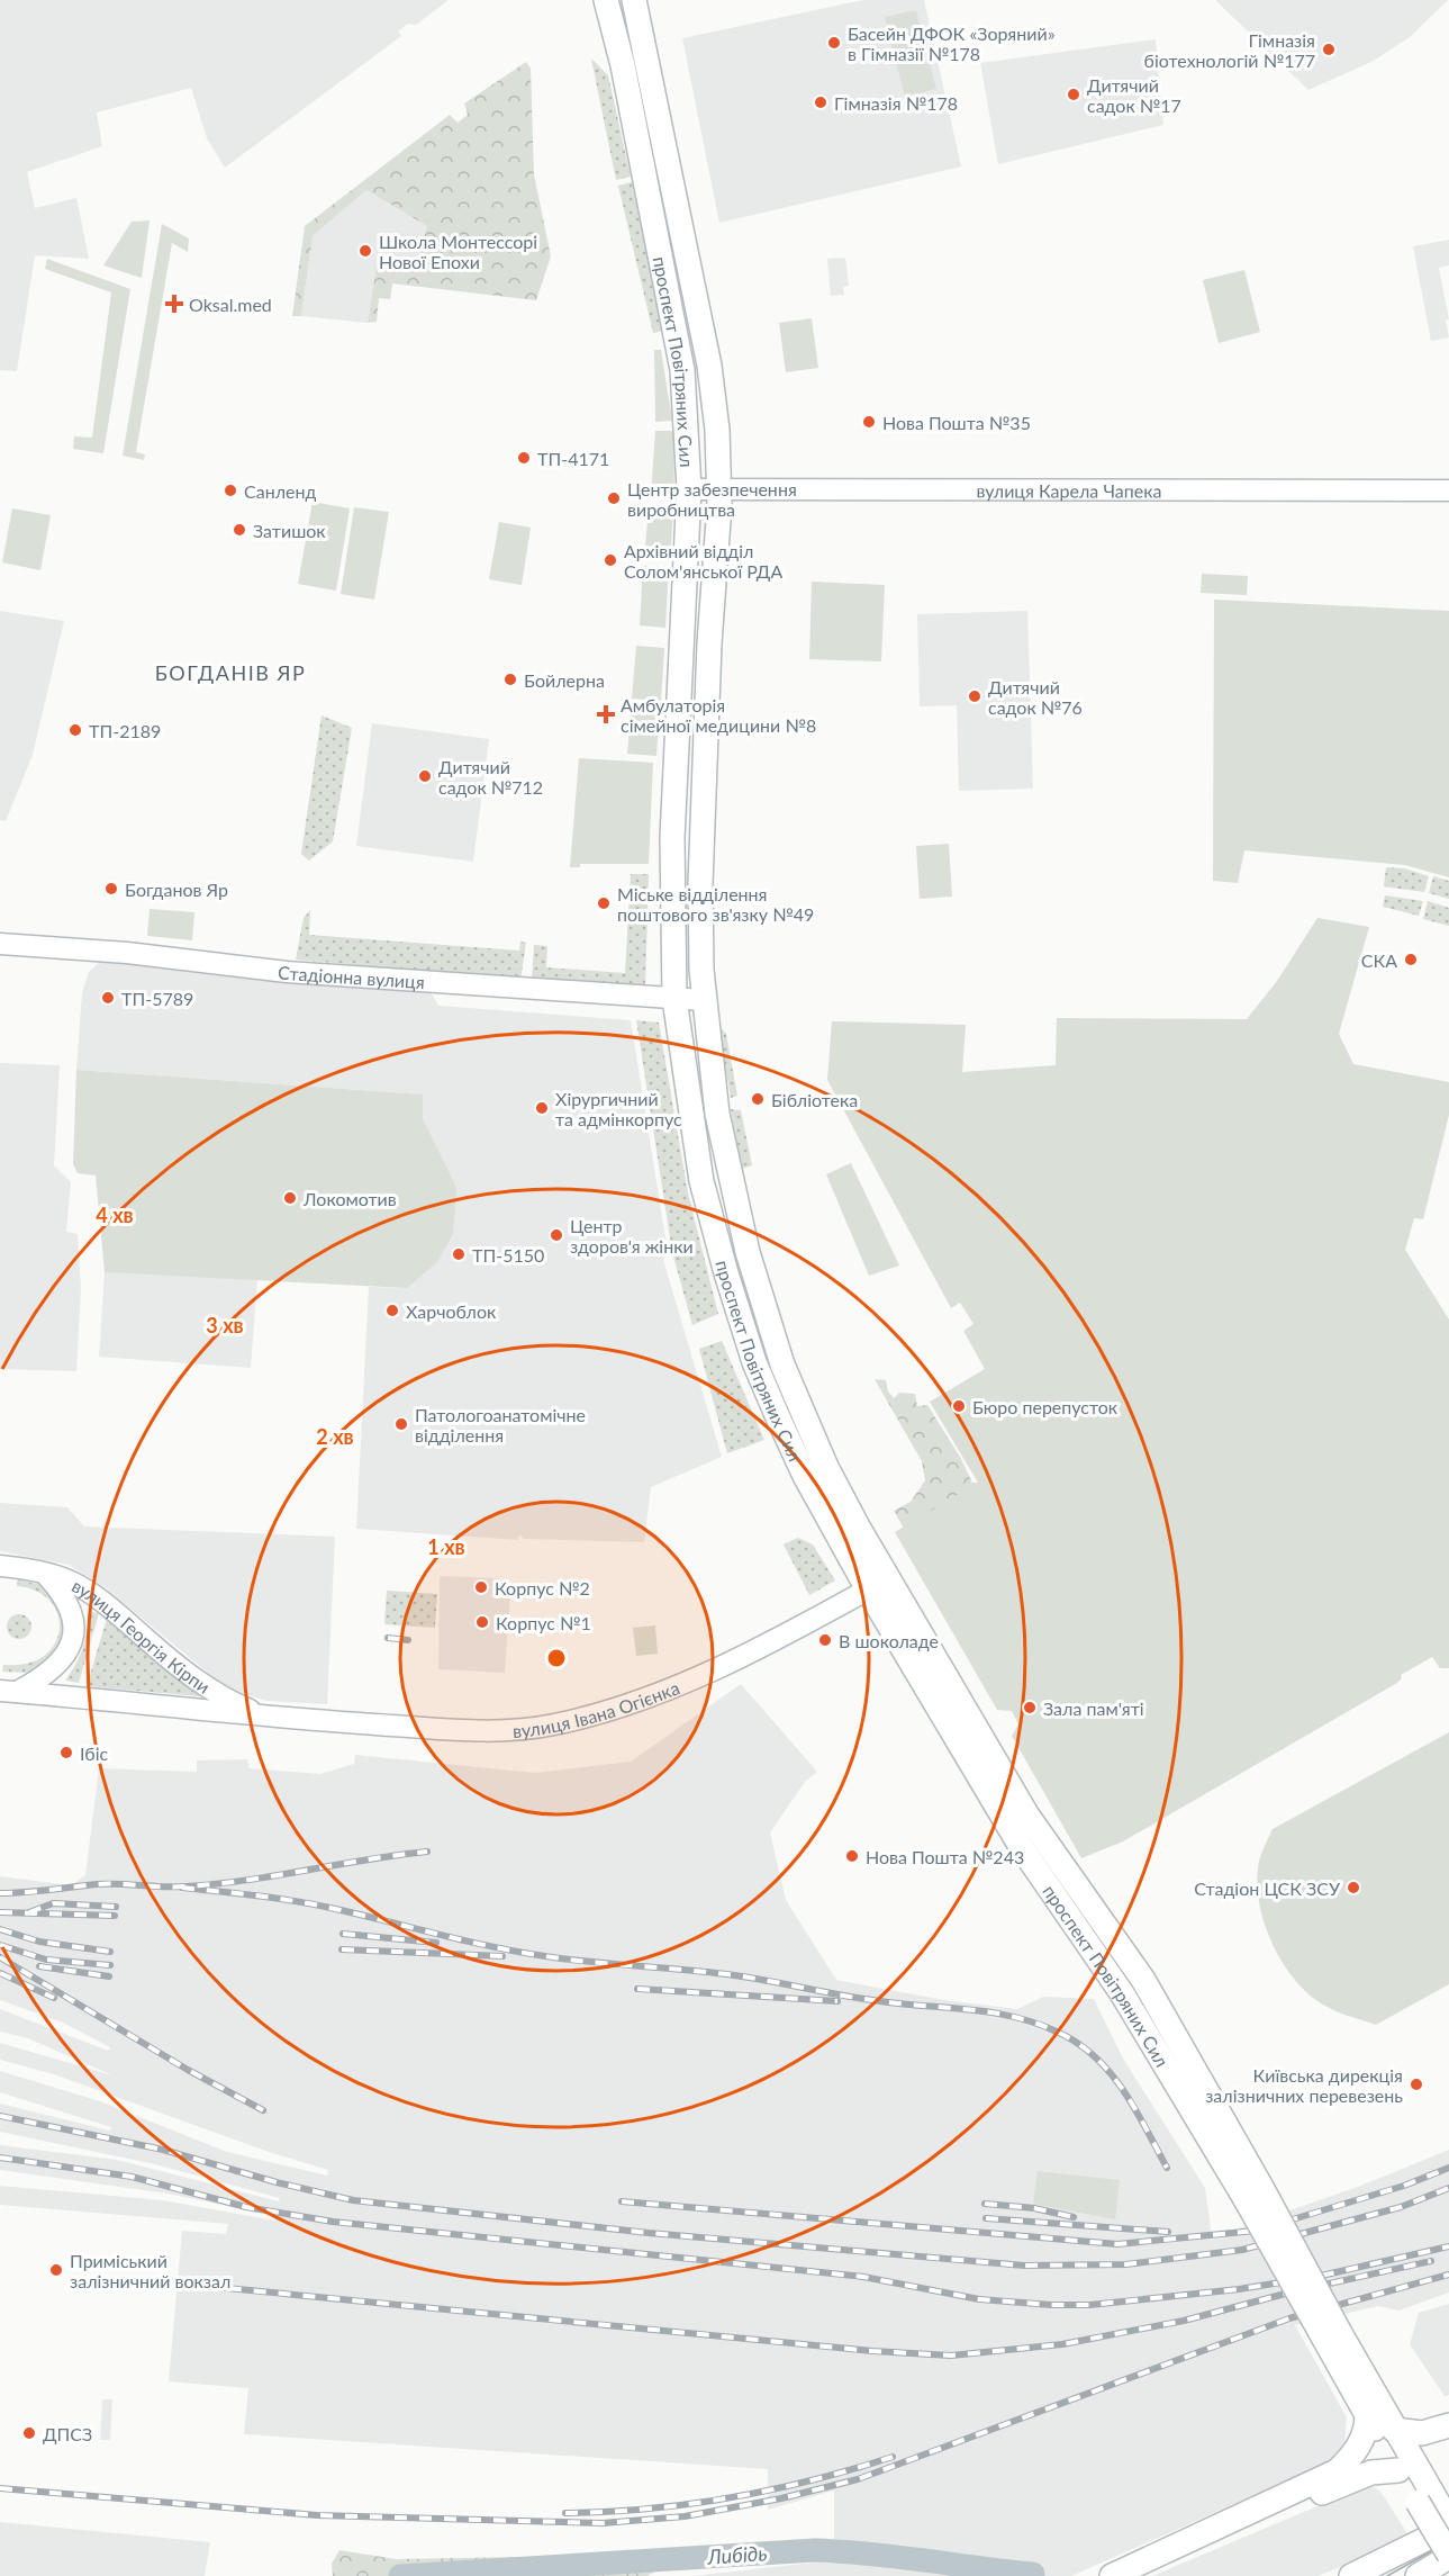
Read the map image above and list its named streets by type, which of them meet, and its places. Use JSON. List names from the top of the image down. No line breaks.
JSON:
{"streets":{"main road":["проспект Повітряних Сил"],"street":["вулиця Карела Чапека","Стадіонна вулиця","вулиця Георгія Кірпи","вулиця Івана Огієнка"]},"crossings":[["проспект Повітряних Сил","вулиця Карела Чапека"],["проспект Повітряних Сил","Стадіонна вулиця"],["проспект Повітряних Сил","вулиця Івана Огієнка"],["вулиця Георгія Кірпи","вулиця Івана Огієнка"]],"districts":["БОГДАНІВ ЯР"],"water":["Либідь"],"places":{"other":["Басейн ДФОК «Зоряний» в Гімназії №178","Гімназія біотехнологій №177","Дитячий садок №17","Гімназія №178","Школа Монтессорі Нової Епохи","Нова Пошта №35","ТП-4171","Санленд","Центр забезпечення виробництва","Затишок","Архівний відділ Солом'янської РДА","Бойлерна","Дитячий садок №76","ТП-2189","Дитячий садок №712","Богданов Яр","Міське відділення поштового зв'язку №49","СКА","ТП-5789","Бібліотека","Хірургичний та адмінкорпус","Локомотив","Центр здоров'я жінки","ТП-5150","Харчоблок","Бюро перепусток","Патологоанатомічне відділення","Корпус №2","Корпус №1","В шоколаде","Зала пам'яті","Ібіс","Нова Пошта №243","Стадіон ЦСК ЗСУ","Київська дирекція залізничних перевезень","Приміський залізничний вокзал","ДПСЗ"],"health":["Oksal.med","Амбулаторія сімейної медицини №8"]},"rings":["4 хв","3 хв","2 хв","1 хв"]}
